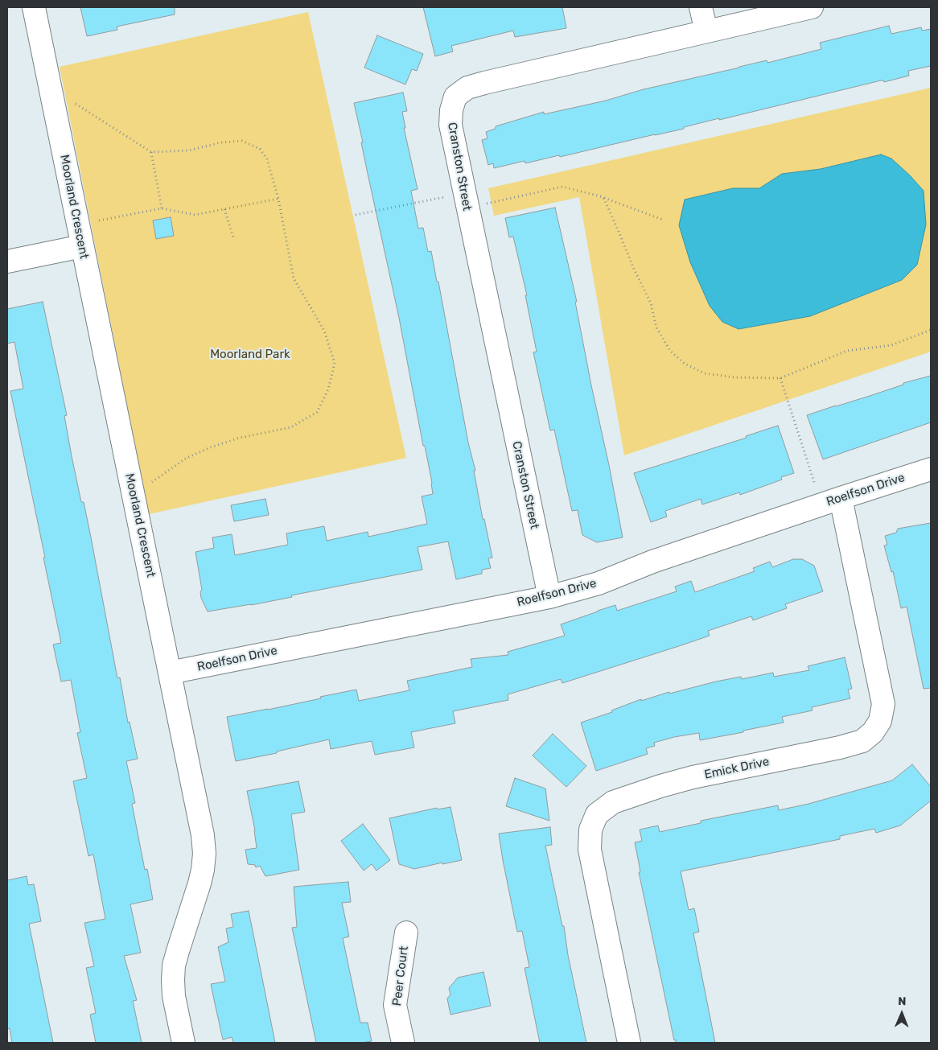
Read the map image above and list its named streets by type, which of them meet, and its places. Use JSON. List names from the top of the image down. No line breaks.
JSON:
{"streets":{"street":["Cranston Street","Moorland Crescent","Roelfson Drive","Emick Drive","Peer Court"]},"crossings":[["Cranston Street","Roelfson Drive"],["Moorland Crescent","Roelfson Drive"],["Roelfson Drive","Emick Drive"]],"parks":["Moorland Park"],"north":"top"}
